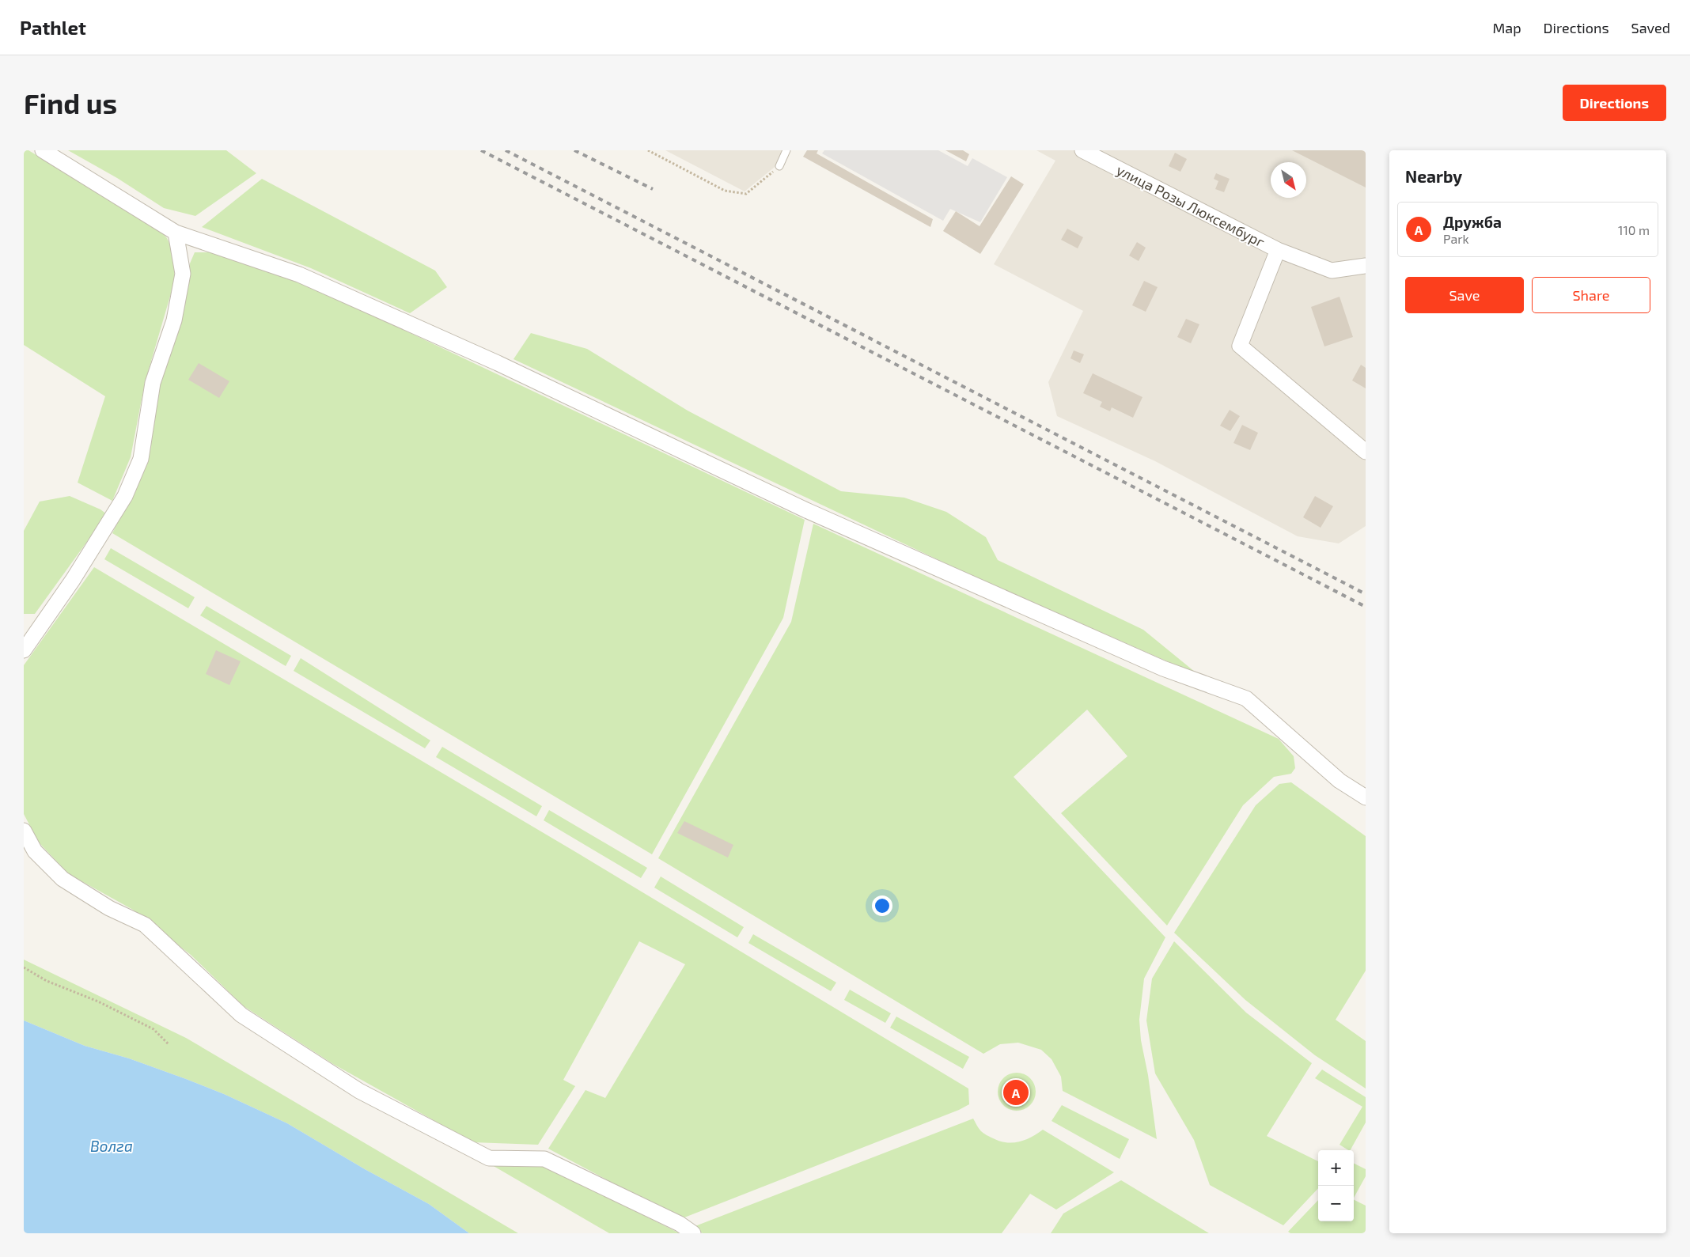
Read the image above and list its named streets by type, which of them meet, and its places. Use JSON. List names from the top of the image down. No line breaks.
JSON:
{"streets":{"street":["улица Розы Люксембург"]},"water":["Волга"],"north":"bottom right","page":{"header":"Pathlet","nav":["Map","Directions","Saved"],"buttons":["Directions",["Save","Share"]],"title":"Find us","heading":"Nearby","list":[{"mark":"A","name":"Дружба","note":"Park","value":"110 m"}],"pins":"A","map_buttons":["+","−"]}}
